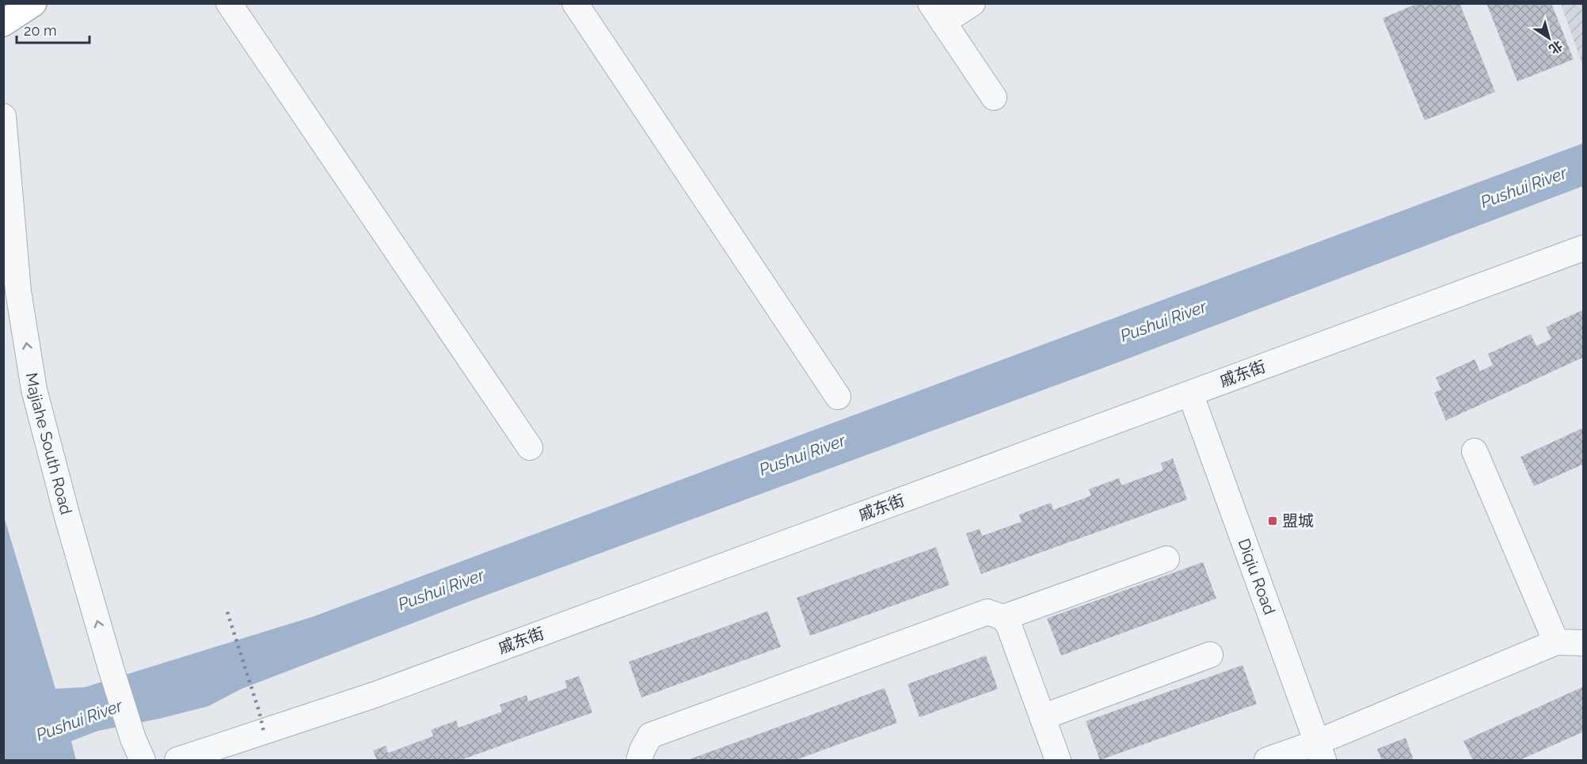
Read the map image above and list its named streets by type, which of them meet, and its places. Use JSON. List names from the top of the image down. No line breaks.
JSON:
{"streets":{"street":["戚东街","Majiahe South Road","Diqiu Road"]},"crossings":[["戚东街","Diqiu Road"]],"one_way":["Majiahe South Road"],"water":["Pushui River"],"places":{"transit":["盟城"]},"scale_bar":"20 m","north":"bottom right"}
